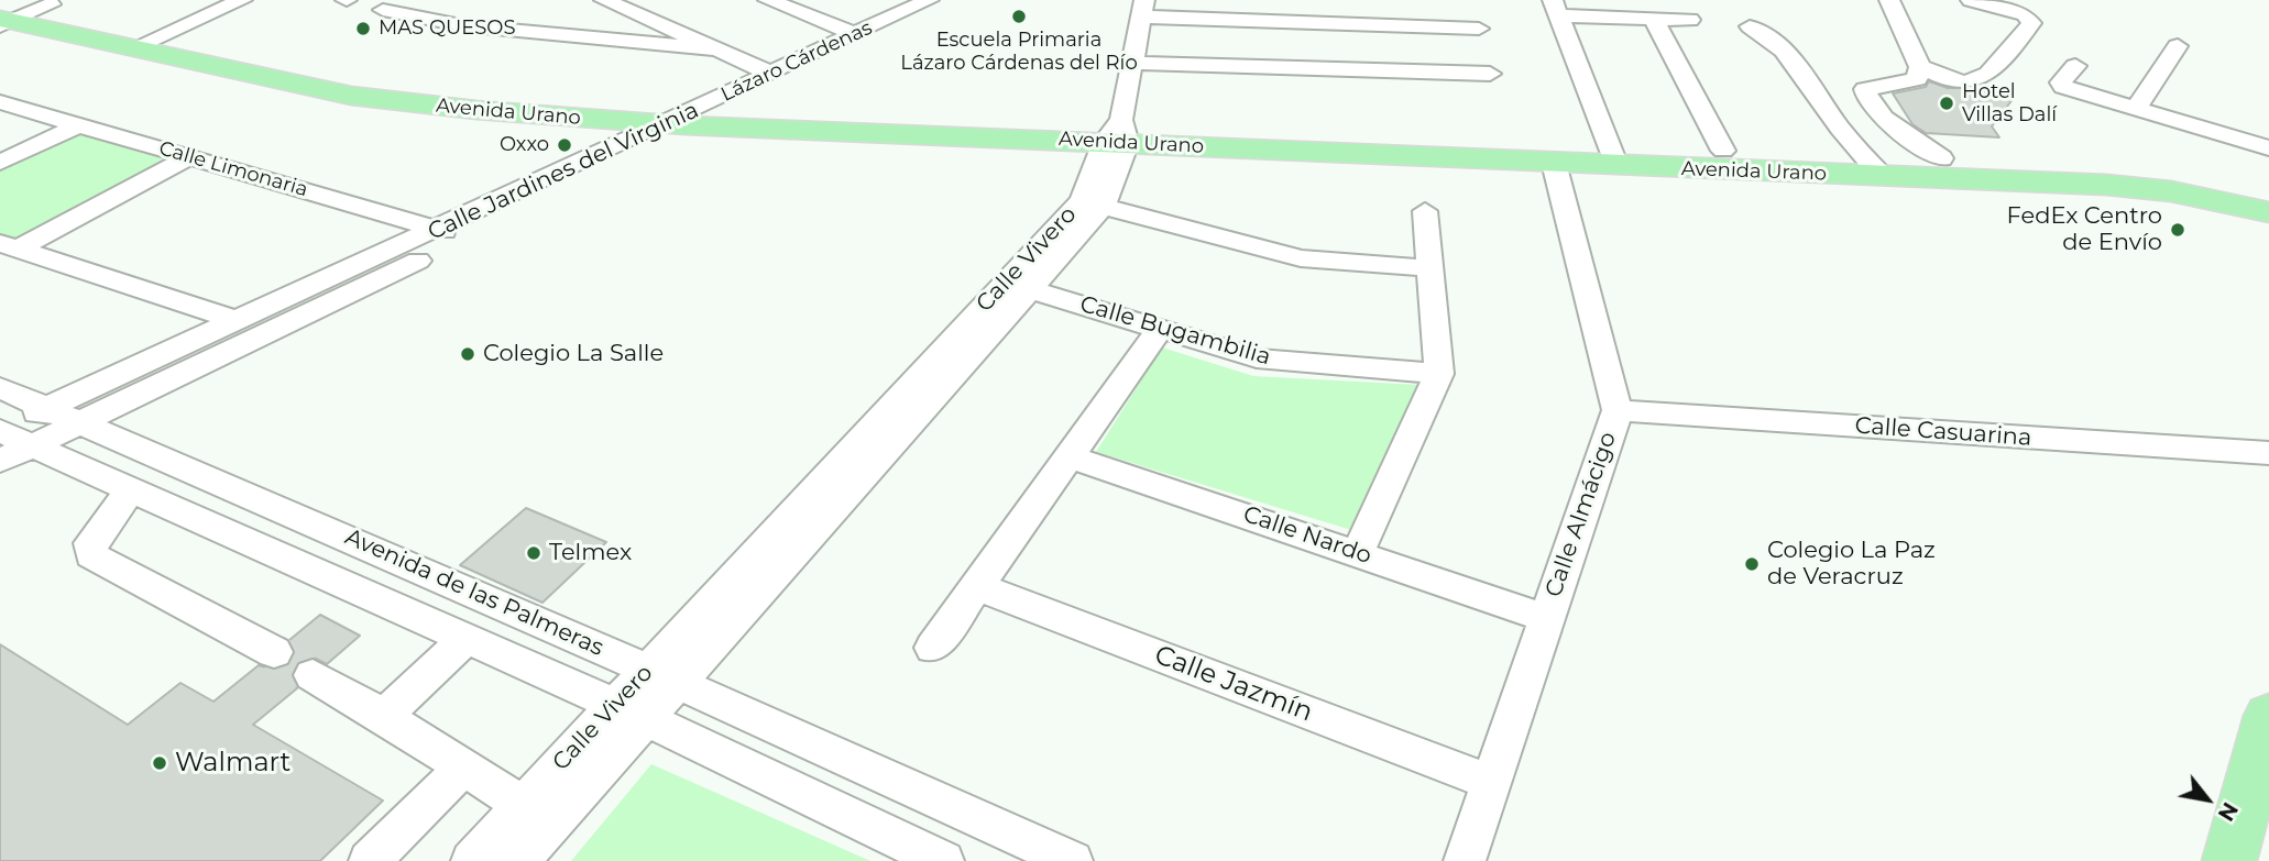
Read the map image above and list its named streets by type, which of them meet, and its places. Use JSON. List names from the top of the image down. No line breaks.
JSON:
{"streets":{"main road":["Avenida Urano"],"street":["Lázaro Cárdenas","Calle Limonaria","Calle Jardines del Virginia","Calle Vivero","Calle Bugambilia","Calle Casuarina","Calle Almácigo","Calle Nardo","Avenida de las Palmeras","Calle Jazmín"]},"crossings":[["Lázaro Cárdenas","Avenida Urano"],["Lázaro Cárdenas","Calle Jardines del Virginia"],["Avenida Urano","Calle Jardines del Virginia"],["Avenida Urano","Calle Vivero"],["Avenida Urano","Calle Almácigo"],["Calle Limonaria","Calle Jardines del Virginia"],["Calle Jardines del Virginia","Avenida de las Palmeras"],["Calle Vivero","Calle Bugambilia"],["Calle Vivero","Avenida de las Palmeras"],["Calle Casuarina","Calle Almácigo"],["Calle Almácigo","Calle Nardo"],["Calle Almácigo","Calle Jazmín"]],"places":["Escuela Primaria Lázaro Cárdenas del Río","MAS QUESOS","Hotel Villas Dalí","Oxxo","FedEx Centro de Envío","Colegio La Salle","Telmex","Colegio La Paz de Veracruz","Walmart"],"north":"bottom right"}
